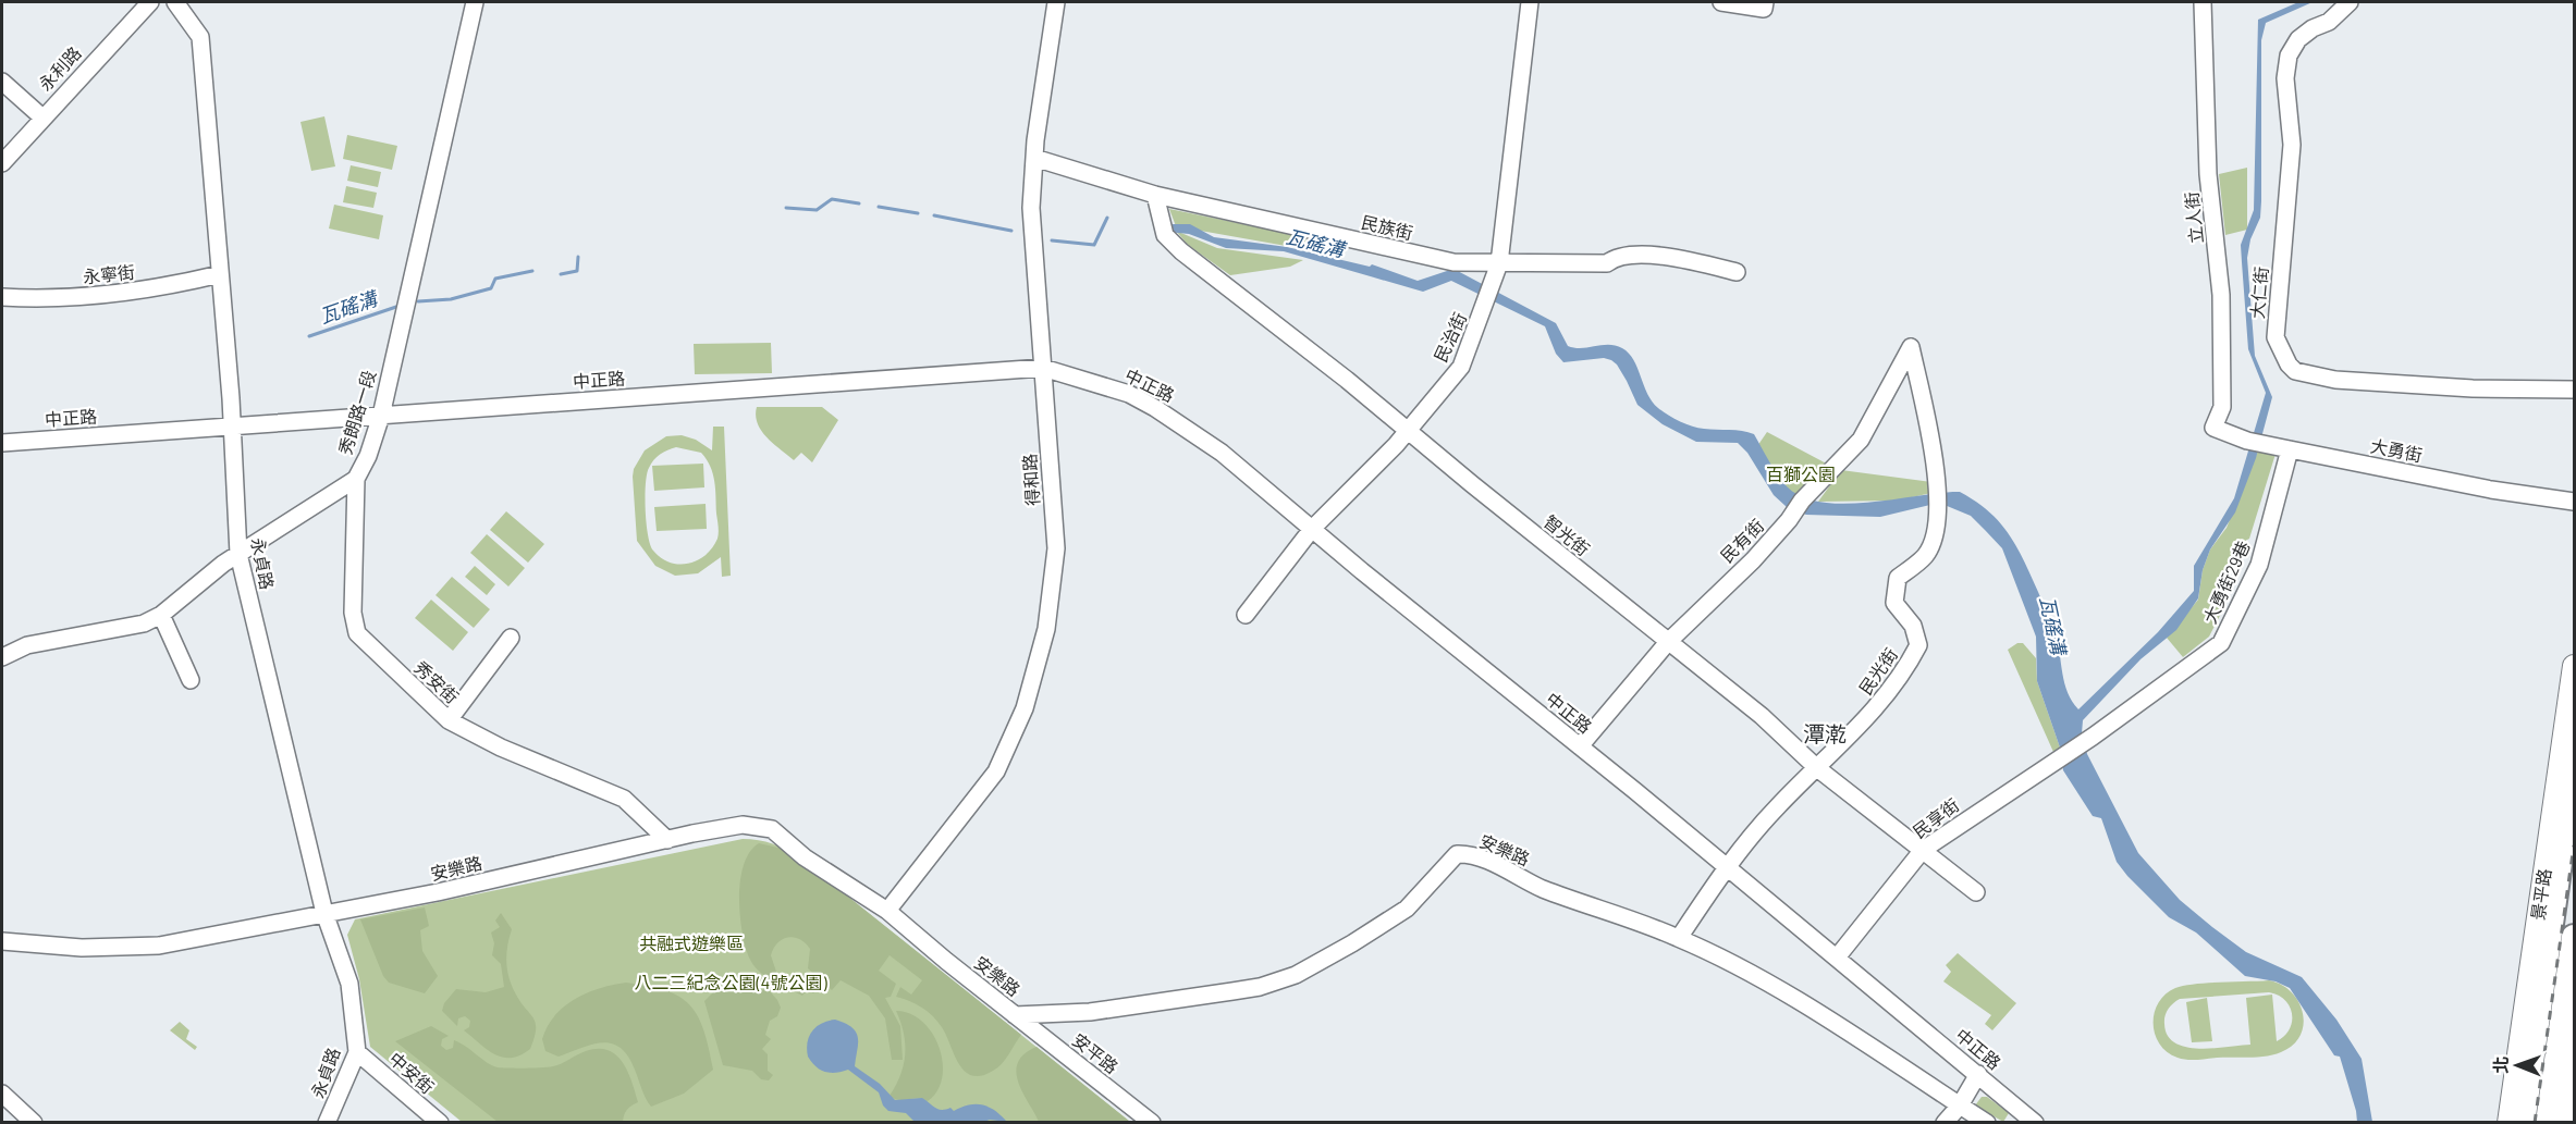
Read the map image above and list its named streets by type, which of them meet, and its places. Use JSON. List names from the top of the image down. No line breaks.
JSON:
{"streets":{"main road":["景平路"],"street":["永利路","立人街","民族街","永寧街","大仁街","民治街","中正路","秀朗路一段","大勇街","得和路","智光街","民有街","永貞路","大勇街29巷","民光街","秀安街","民享街","安樂路","安平路","中安街"]},"crossings":[["立人街","大勇街"],["民族街","民治街"],["民族街","得和路"],["民族街","智光街"],["永寧街","永貞路"],["民治街","中正路"],["民治街","智光街"],["中正路","秀朗路一段"],["中正路","得和路"],["中正路","民有街"],["中正路","永貞路"],["中正路","民光街"],["中正路","民享街"],["秀朗路一段","永貞路"],["秀朗路一段","秀安街"],["大勇街","大勇街29巷"],["得和路","安樂路"],["智光街","民有街"],["智光街","民光街"],["智光街","民享街"],["民有街","民光街"],["永貞路","安樂路"],["永貞路","中安街"],["大勇街29巷","民享街"],["民光街","安樂路"],["秀安街","安樂路"],["安樂路","安平路"]],"districts":["潭漧"],"water":["瓦磘溝"],"parks":["百獅公園","共融式遊樂區","八二三紀念公園(4號公園)"],"north":"left"}
